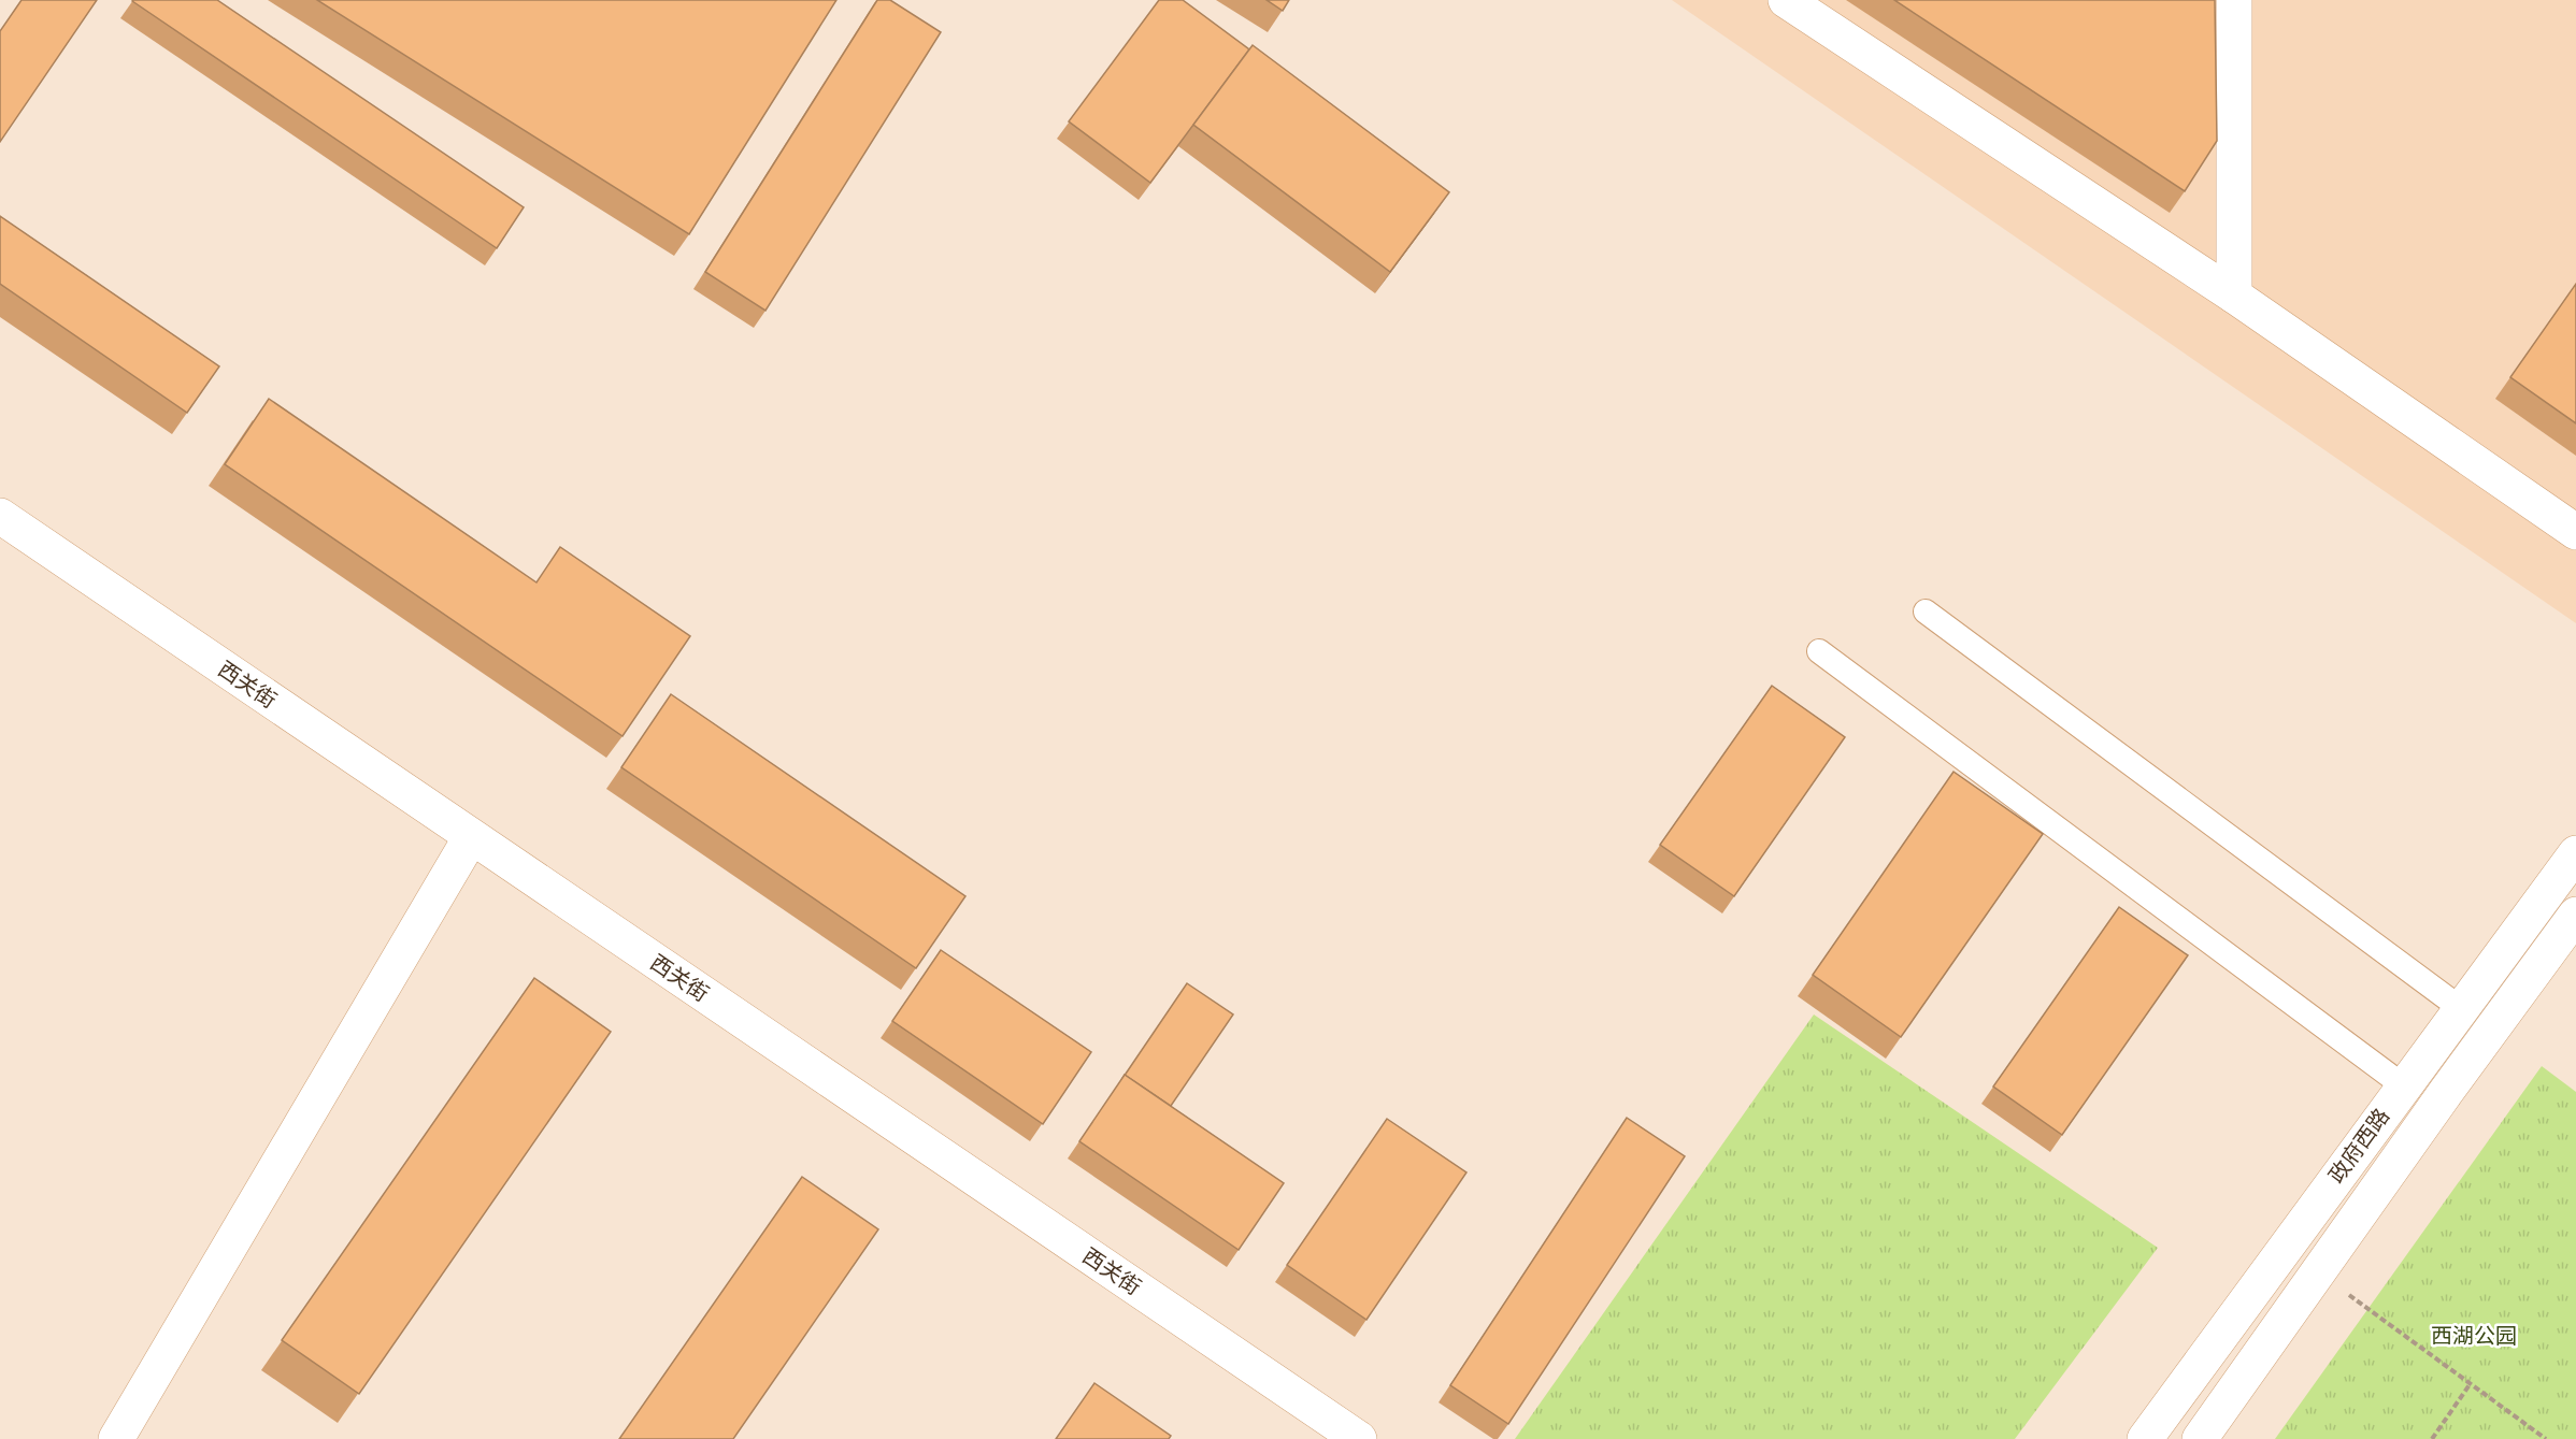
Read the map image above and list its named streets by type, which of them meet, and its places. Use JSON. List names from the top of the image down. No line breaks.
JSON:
{"streets":{"street":["西关街","政府西路"]},"parks":["西湖公园"]}
